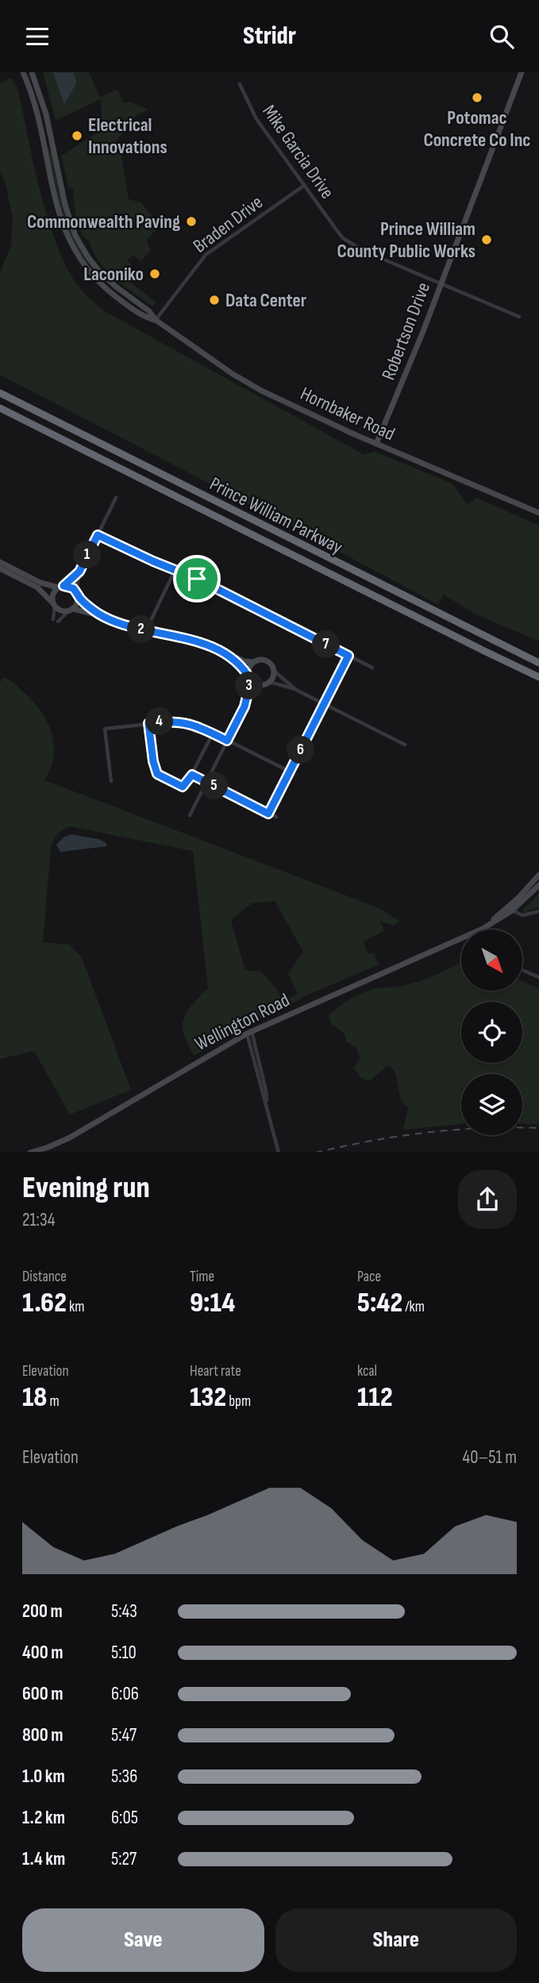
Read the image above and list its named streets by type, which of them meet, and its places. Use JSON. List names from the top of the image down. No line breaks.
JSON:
{"streets":{"highway":["Prince William Parkway"],"main road":["Robertson Drive","Hornbaker Road","Wellington Road"],"street":["Mike Garcia Drive","Braden Drive"]},"crossings":[["Mike Garcia Drive","Braden Drive"],["Mike Garcia Drive","Robertson Drive"],["Braden Drive","Hornbaker Road"],["Robertson Drive","Hornbaker Road"]],"places":["Potomac Concrete Co Inc","Electrical Innovations","Commonwealth Paving","Prince William County Public Works","Laconiko","Data Center"],"north":"bottom right","page":{"header":"Stridr","pins":["1","2","7","3","4","6","5"],"heading":["Evening run","21:34"],"stats":[["Distance","1.62 km"],["Time","9:14"],["Pace","5:42 /km"],["Elevation","18 m"],["Heart rate","132 bpm"],["kcal","112"]],"chart":["Elevation","40–51 m"],"list":[{"name":"200 m","note":"5:43"},{"name":"400 m","note":"5:10"},{"name":"600 m","note":"6:06"},{"name":"800 m","note":"5:47"},{"name":"1.0 km","note":"5:36"},{"name":"1.2 km","note":"6:05"},{"name":"1.4 km","note":"5:27"}],"buttons":["Save","Share"]}}
